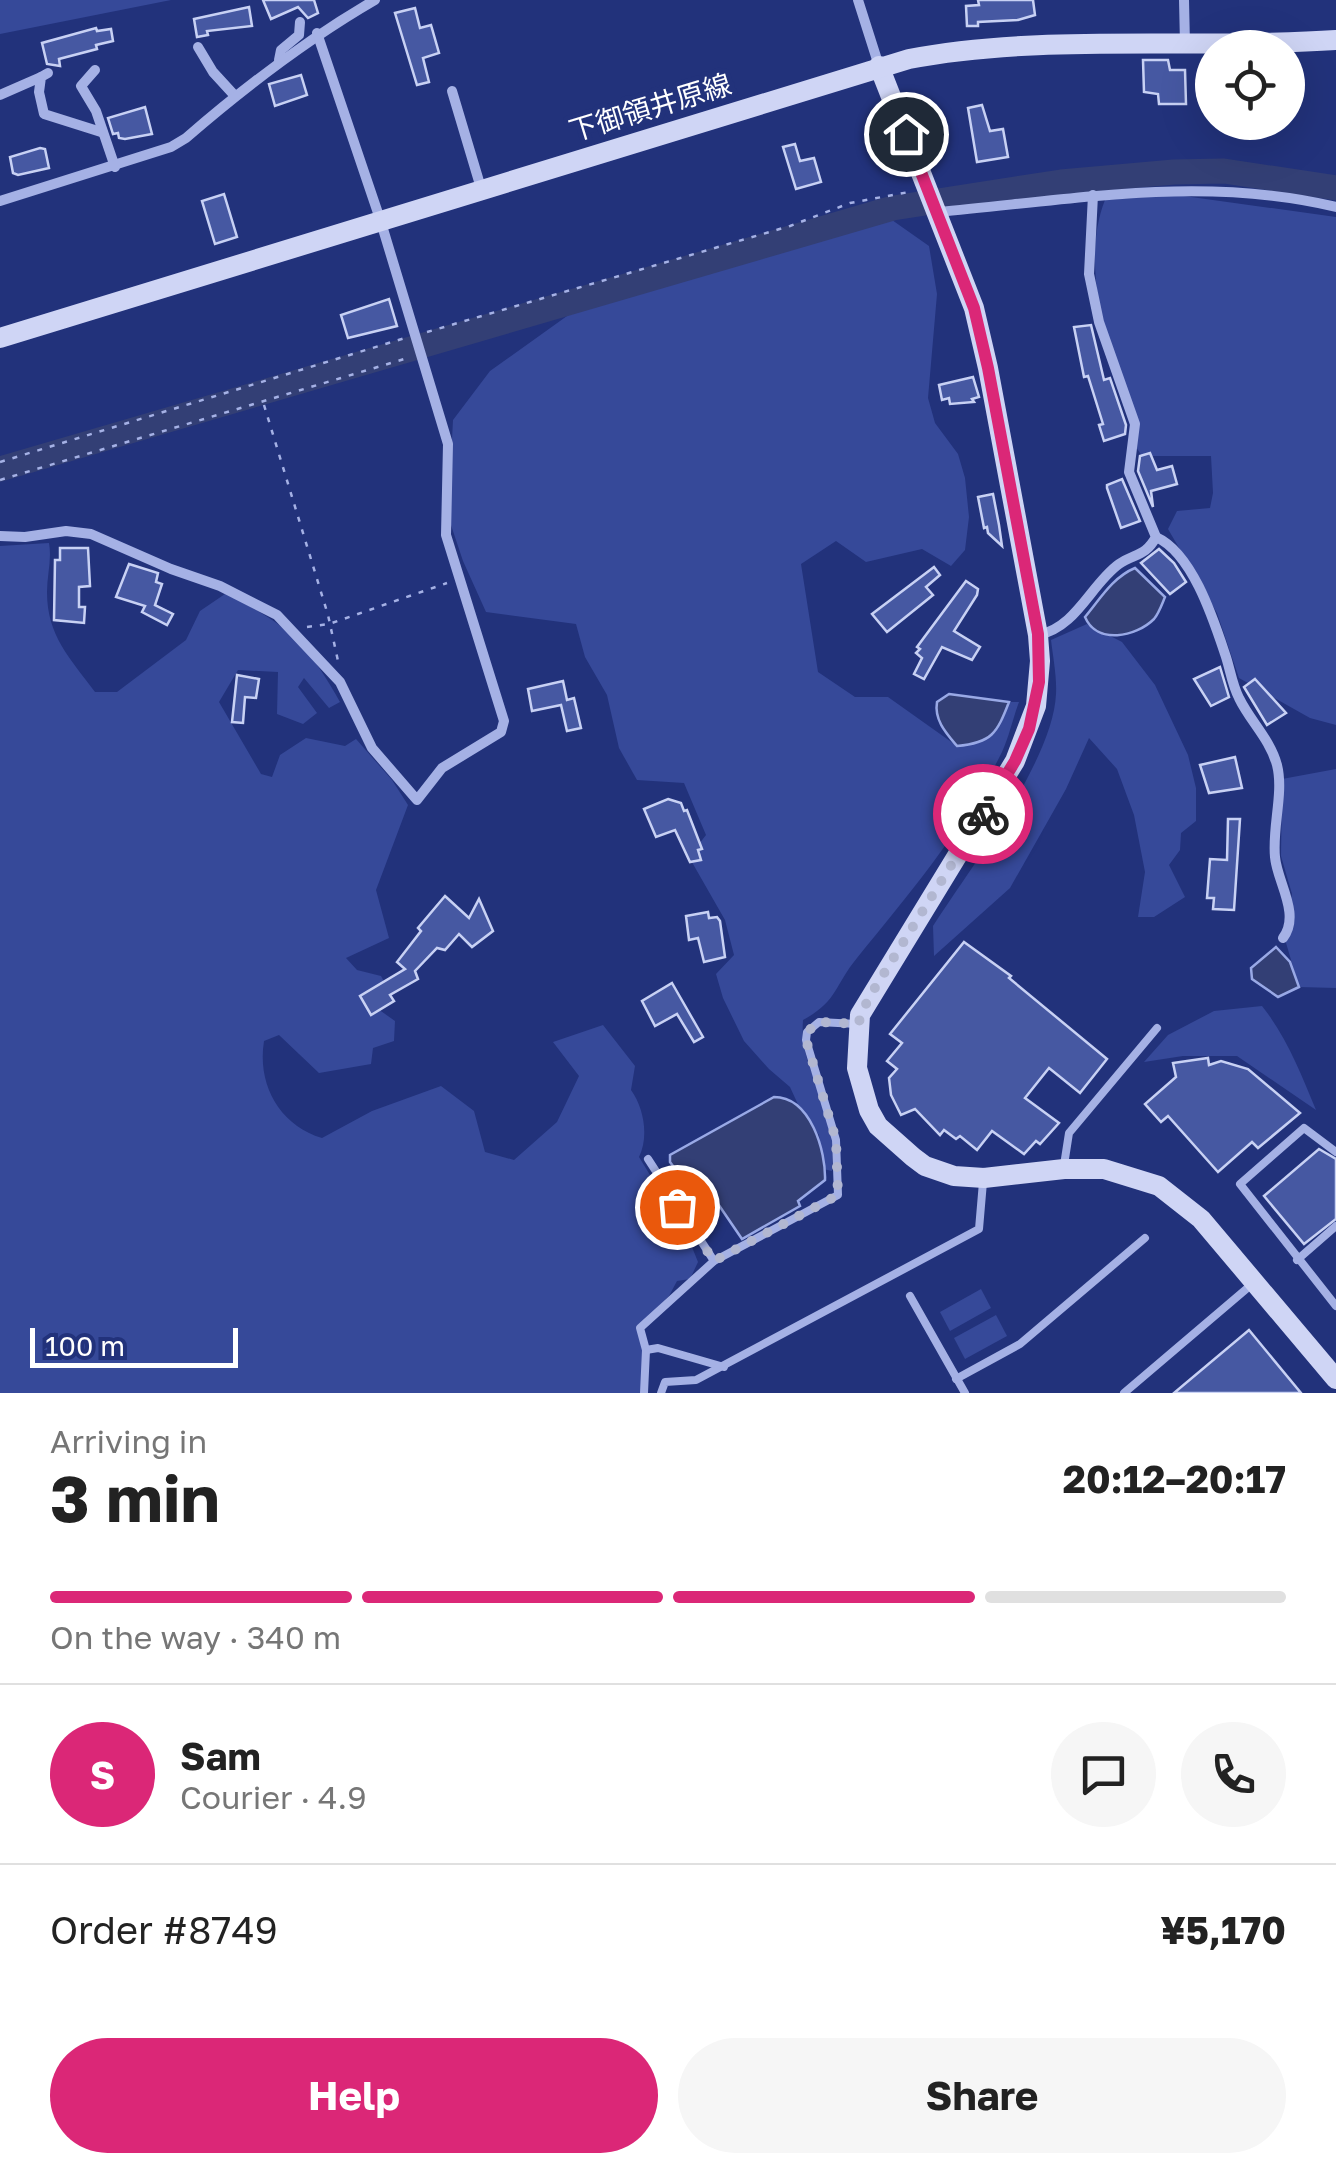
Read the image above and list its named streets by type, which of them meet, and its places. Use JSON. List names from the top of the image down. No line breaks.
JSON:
{"streets":{"street":["下御領井原線"]},"scale_bar":"100 m","page":{"scale":"100 m","heading":["3 min","Arriving in","20:12–20:17"],"panel":["Sam","Courier · 4.9","Order #8749","¥5,170"],"bar":"On the way · 340 m","round":"S","buttons":["Help","Share"]}}
